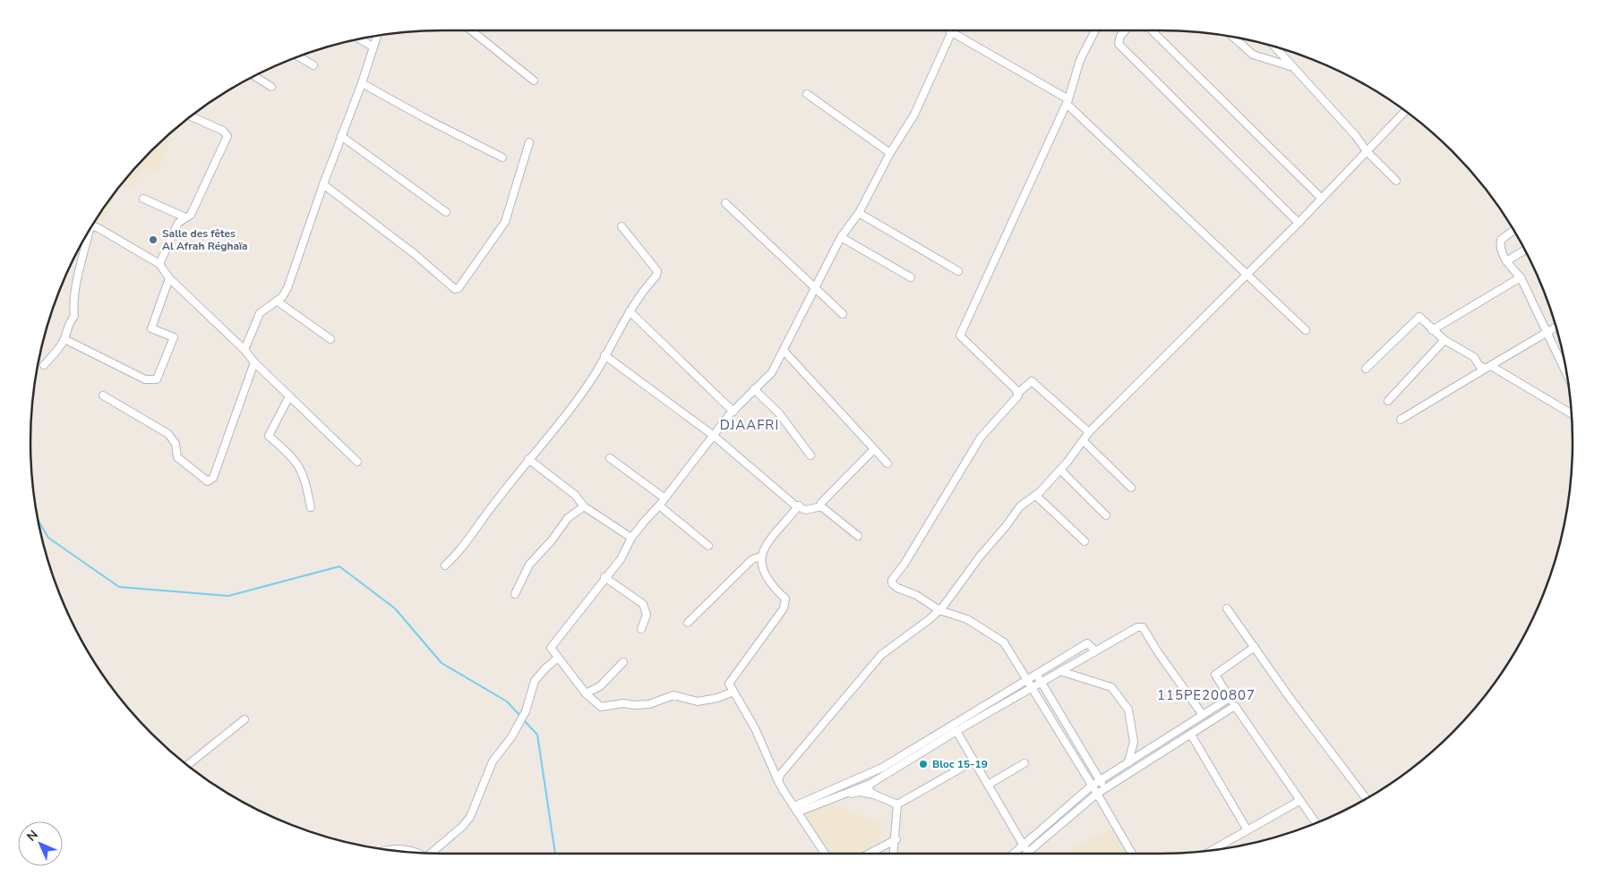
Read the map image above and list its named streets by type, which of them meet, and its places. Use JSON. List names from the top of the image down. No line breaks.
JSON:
{"districts":["DJAAFRI","115PE200807"],"places":["Salle des fêtes Al Afrah Réghaïa","Bloc 15-19"],"north":"top left"}
